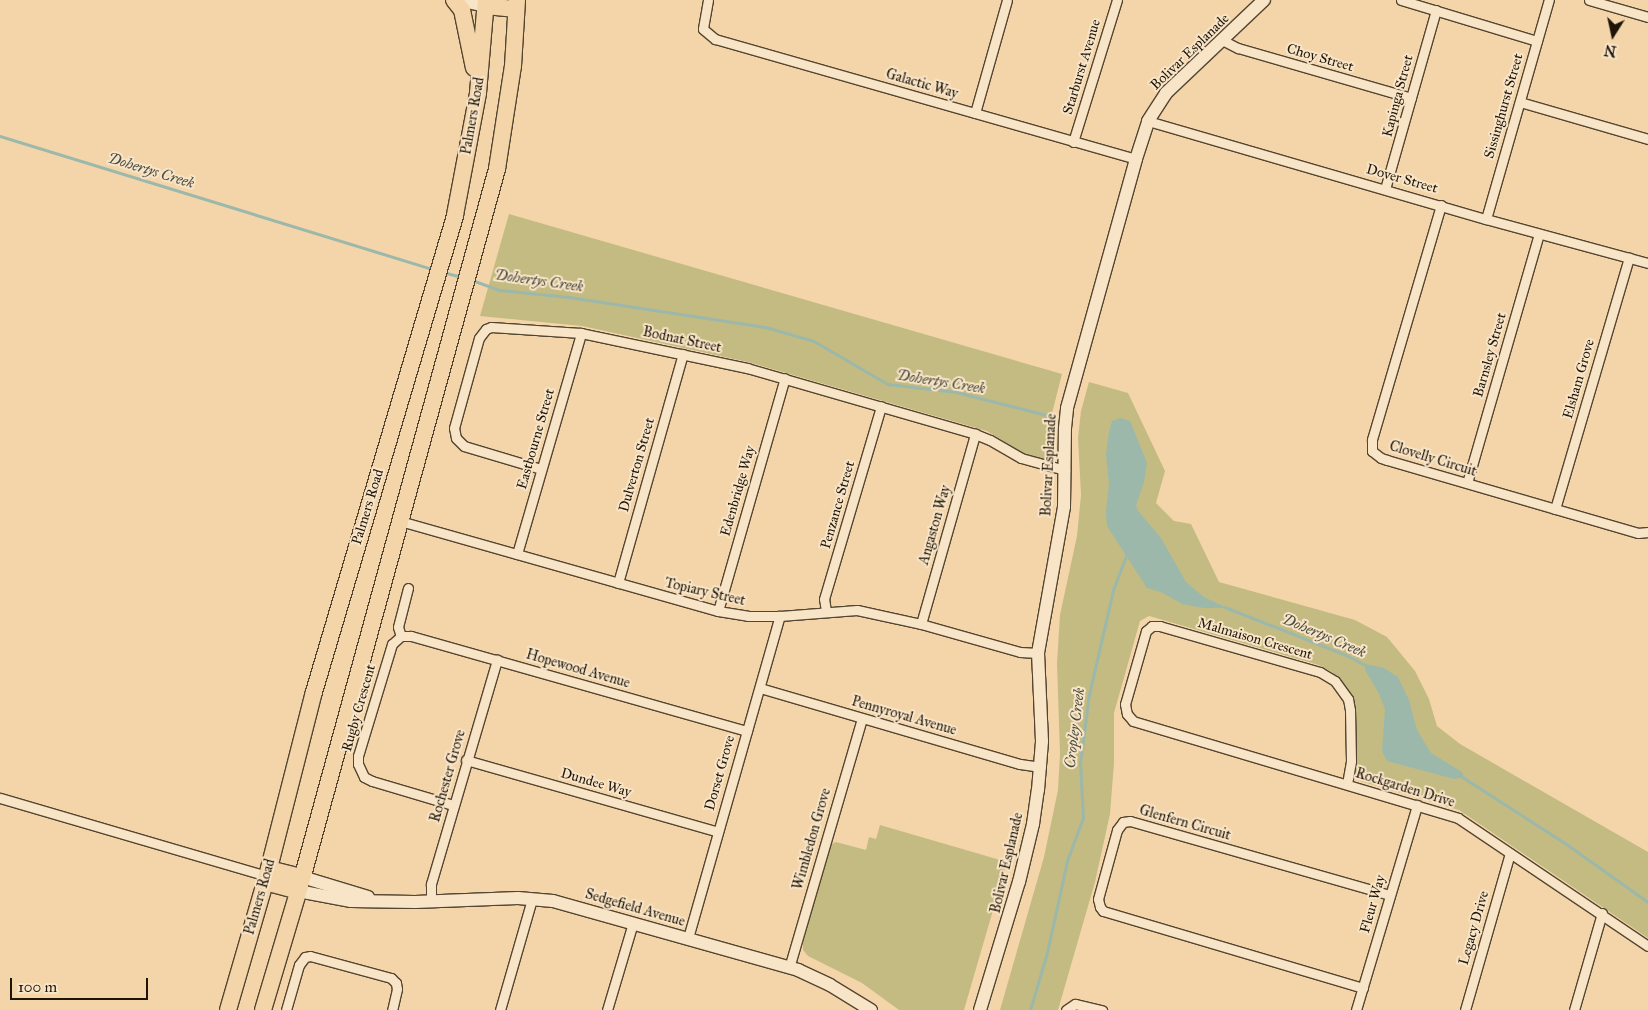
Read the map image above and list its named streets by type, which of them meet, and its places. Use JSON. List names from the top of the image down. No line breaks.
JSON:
{"streets":{"highway":["Palmers Road"],"street":["Bolivar Esplanade","Choy Street","Starburst Avenue","Galactic Way","Kapinga Street","Sissinghurst Street","Dover Street","Bodnat Street","Barnsley Street","Elsham Grove","Eastbourne Street","Clovelly Circuit","Dulverton Street","Edenbridge Way","Penzance Street","Angaston Way","Topiary Street","Malmaison Crescent","Hopewood Avenue","Rugby Crescent","Pennyroyal Avenue","Dorset Grove","Rochester Grove","Dundee Way","Rockgarden Drive","Glenfern Circuit","Wimbledon Grove","Fleur Way","Sedgefield Avenue","Legacy Drive"]},"crossings":[["Bolivar Esplanade","Choy Street"],["Bolivar Esplanade","Galactic Way"],["Bolivar Esplanade","Dover Street"],["Bolivar Esplanade","Bodnat Street"],["Bolivar Esplanade","Topiary Street"],["Bolivar Esplanade","Pennyroyal Avenue"],["Choy Street","Kapinga Street"],["Starburst Avenue","Galactic Way"],["Kapinga Street","Dover Street"],["Sissinghurst Street","Dover Street"],["Dover Street","Barnsley Street"],["Dover Street","Elsham Grove"],["Dover Street","Clovelly Circuit"],["Bodnat Street","Eastbourne Street"],["Bodnat Street","Dulverton Street"],["Bodnat Street","Edenbridge Way"],["Bodnat Street","Penzance Street"],["Bodnat Street","Angaston Way"],["Barnsley Street","Clovelly Circuit"],["Elsham Grove","Clovelly Circuit"],["Eastbourne Street","Topiary Street"],["Dulverton Street","Topiary Street"],["Edenbridge Way","Topiary Street"],["Penzance Street","Topiary Street"],["Angaston Way","Topiary Street"],["Topiary Street","Dorset Grove"],["Malmaison Crescent","Rockgarden Drive"],["Hopewood Avenue","Rugby Crescent"],["Hopewood Avenue","Dorset Grove"],["Hopewood Avenue","Rochester Grove"],["Rugby Crescent","Rochester Grove"],["Pennyroyal Avenue","Dorset Grove"],["Pennyroyal Avenue","Wimbledon Grove"],["Dorset Grove","Dundee Way"],["Dorset Grove","Sedgefield Avenue"],["Rochester Grove","Dundee Way"],["Rochester Grove","Sedgefield Avenue"],["Rockgarden Drive","Fleur Way"],["Rockgarden Drive","Legacy Drive"],["Glenfern Circuit","Fleur Way"],["Wimbledon Grove","Sedgefield Avenue"]],"water":["Dohertys Creek","Cropley Creek"],"scale_bar":"100 m","north":"bottom"}
